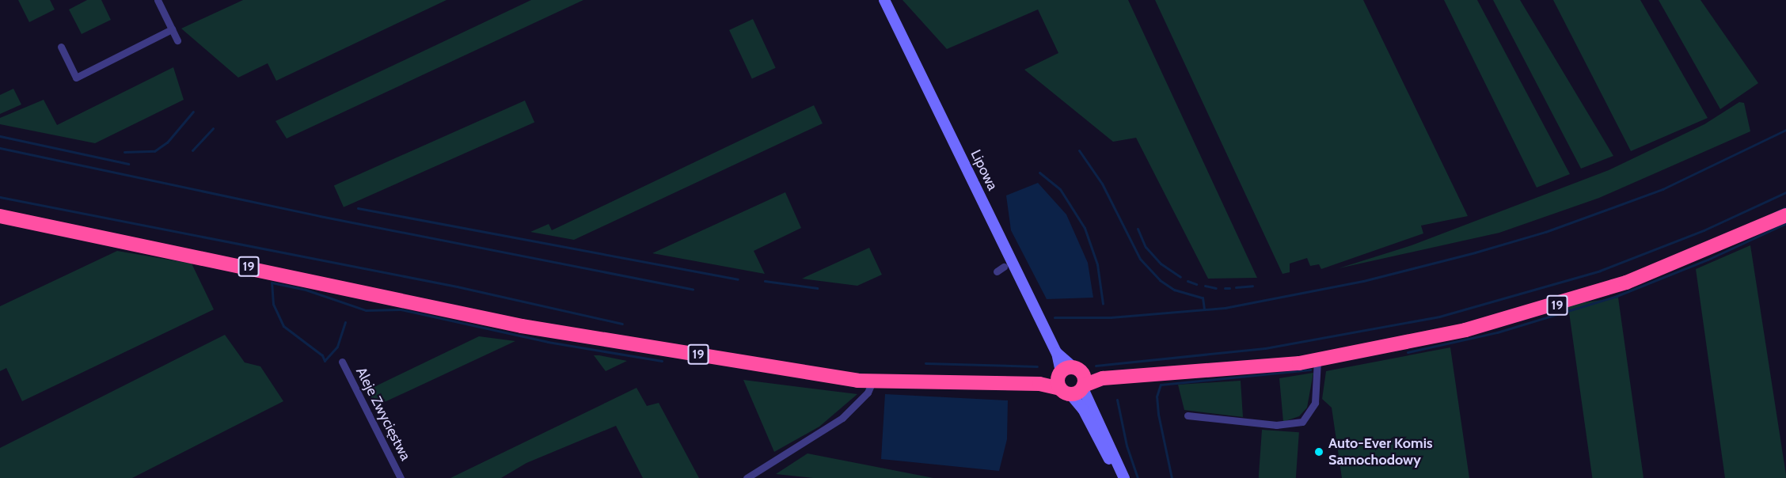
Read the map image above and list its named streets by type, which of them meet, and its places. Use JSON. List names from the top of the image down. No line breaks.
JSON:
{"streets":{"highway":["19"],"street":["Lipowa","Aleje Zwycięstwa"]},"crossings":[["Lipowa","19"]],"places":["Auto-Ever Komis Samochodowy"]}
